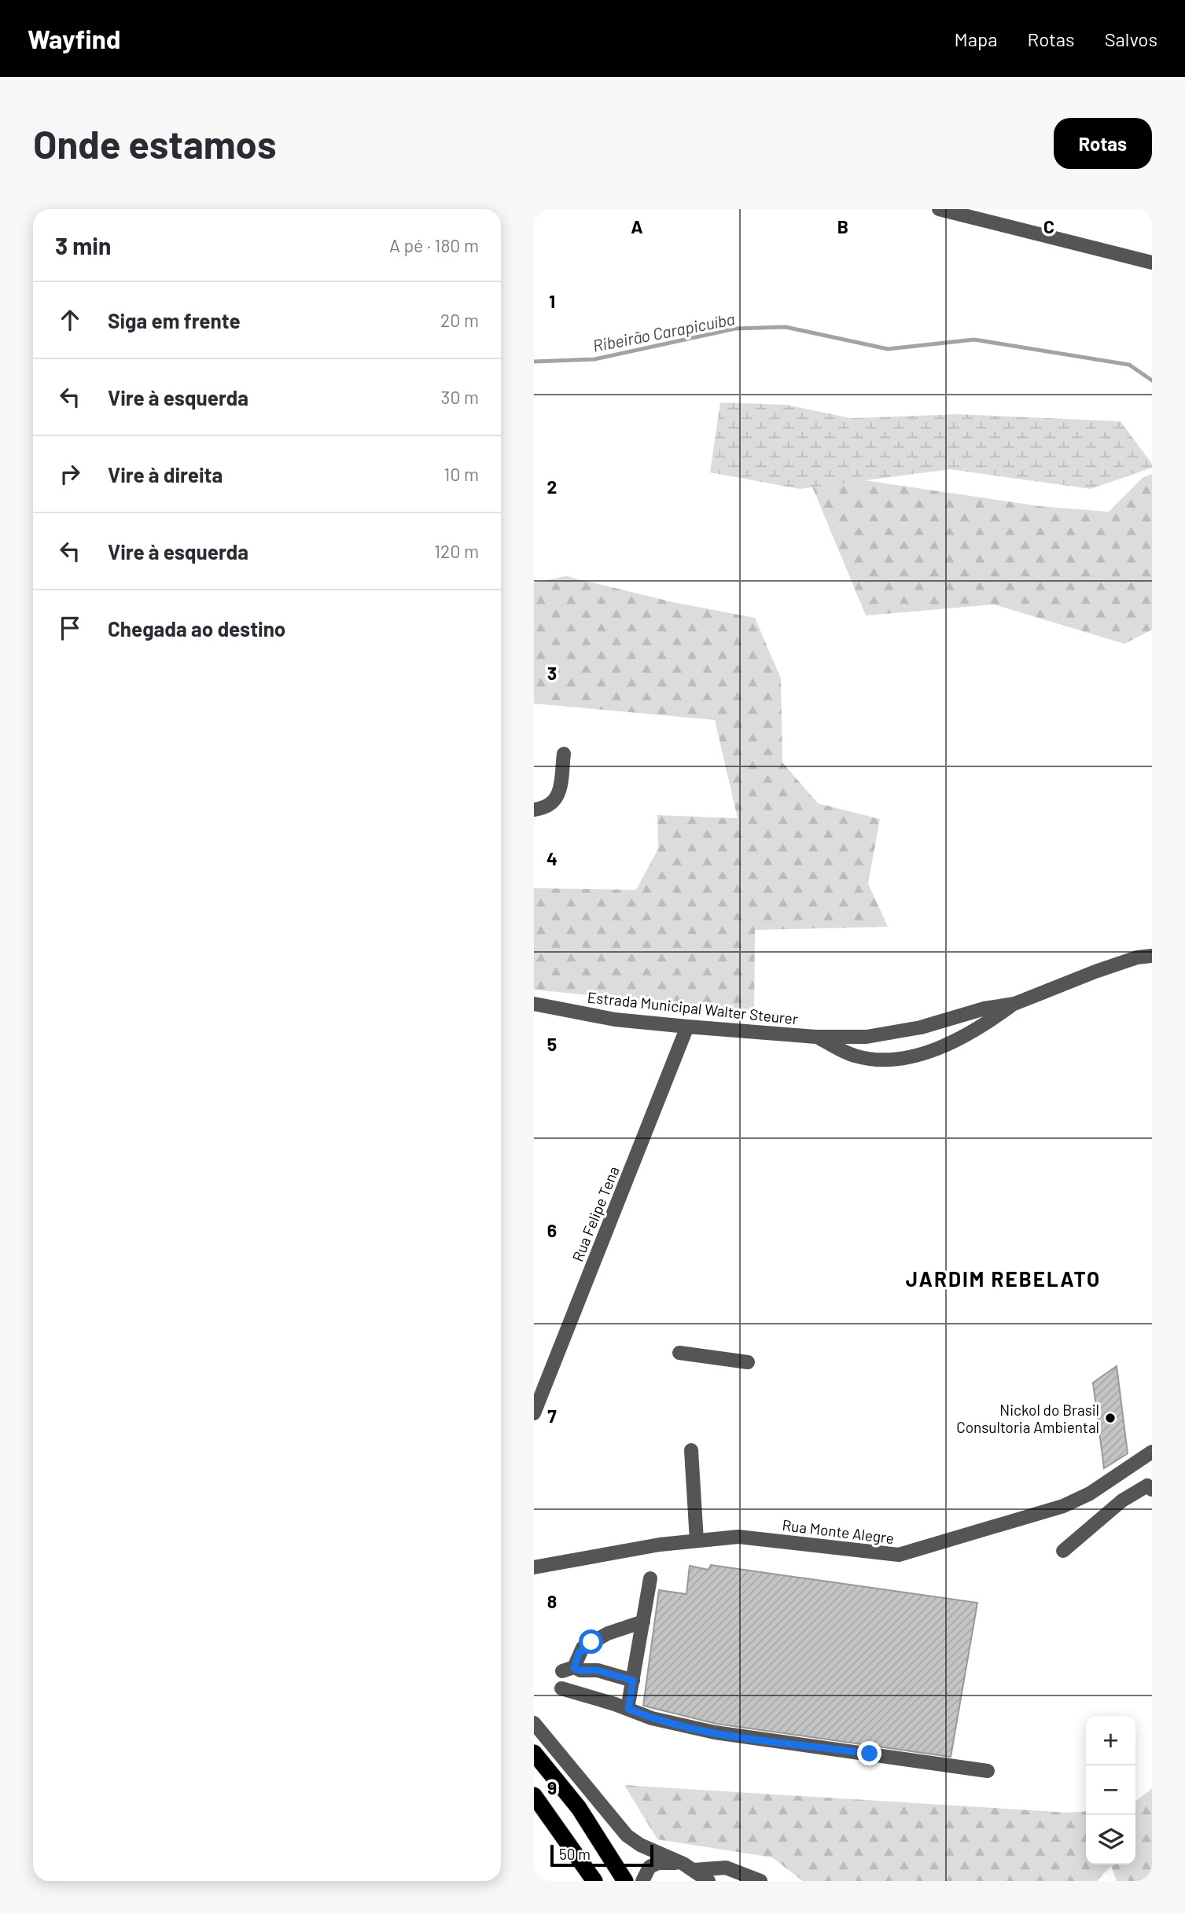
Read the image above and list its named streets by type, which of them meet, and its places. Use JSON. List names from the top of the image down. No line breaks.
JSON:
{"streets":{"street":["Estrada Municipal Walter Steurer","Rua Felipe Tena","Rua Monte Alegre"]},"crossings":[["Estrada Municipal Walter Steurer","Rua Felipe Tena"]],"districts":["JARDIM REBELATO"],"water":["Ribeirão Carapicuíba"],"places":["Nickol do Brasil Consultoria Ambiental"],"scale_bar":"50 m","page":{"header":"Wayfind","nav":["Mapa","Rotas","Salvos"],"buttons":"Rotas","title":"Onde estamos","heading":["3 min","A pé · 180 m"],"list":[["Siga em frente","20 m"],["Vire à esquerda","30 m"],["Vire à direita","10 m"],["Vire à esquerda","120 m"],"Chegada ao destino"],"map_buttons":["+","−"],"scale":"50 m"},"grid":{"columns":["A","B","C"],"rows":["1","2","3","4","5","6","7","8","9"]}}
